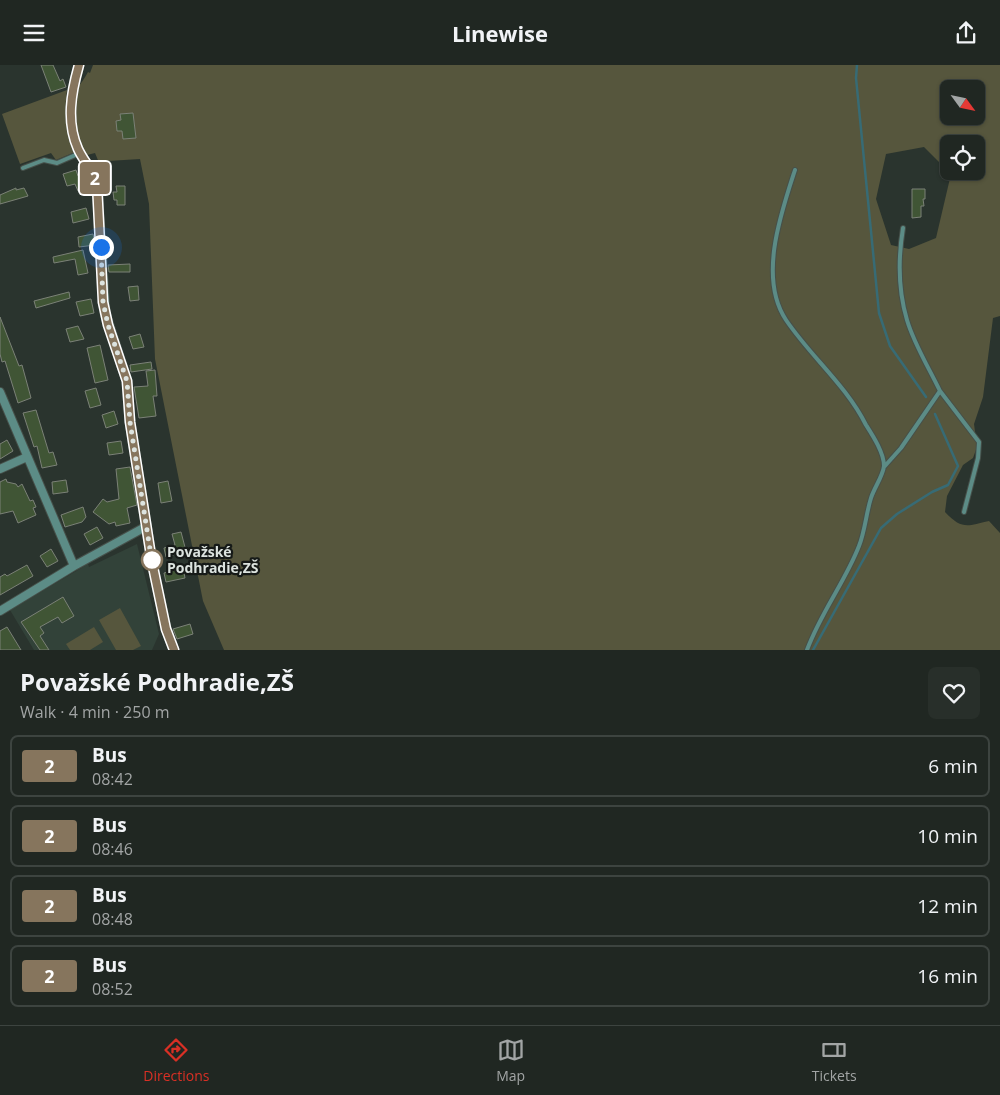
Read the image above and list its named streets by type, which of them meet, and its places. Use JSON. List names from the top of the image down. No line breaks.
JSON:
{"places":["Považské Podhradie,ZŠ"],"lines":["bus line 2"],"north":"bottom right","page":{"header":"Linewise","on_map":"2","heading":["Považské Podhradie,ZŠ","Walk · 4 min · 250 m"],"list":[{"mark":"2","name":"Bus","note":"08:42","value":"6 min"},{"mark":"2","name":"Bus","note":"08:46","value":"10 min"},{"mark":"2","name":"Bus","note":"08:48","value":"12 min"},{"mark":"2","name":"Bus","note":"08:52","value":"16 min"}],"tabs":["Directions","Map","Tickets"]}}
